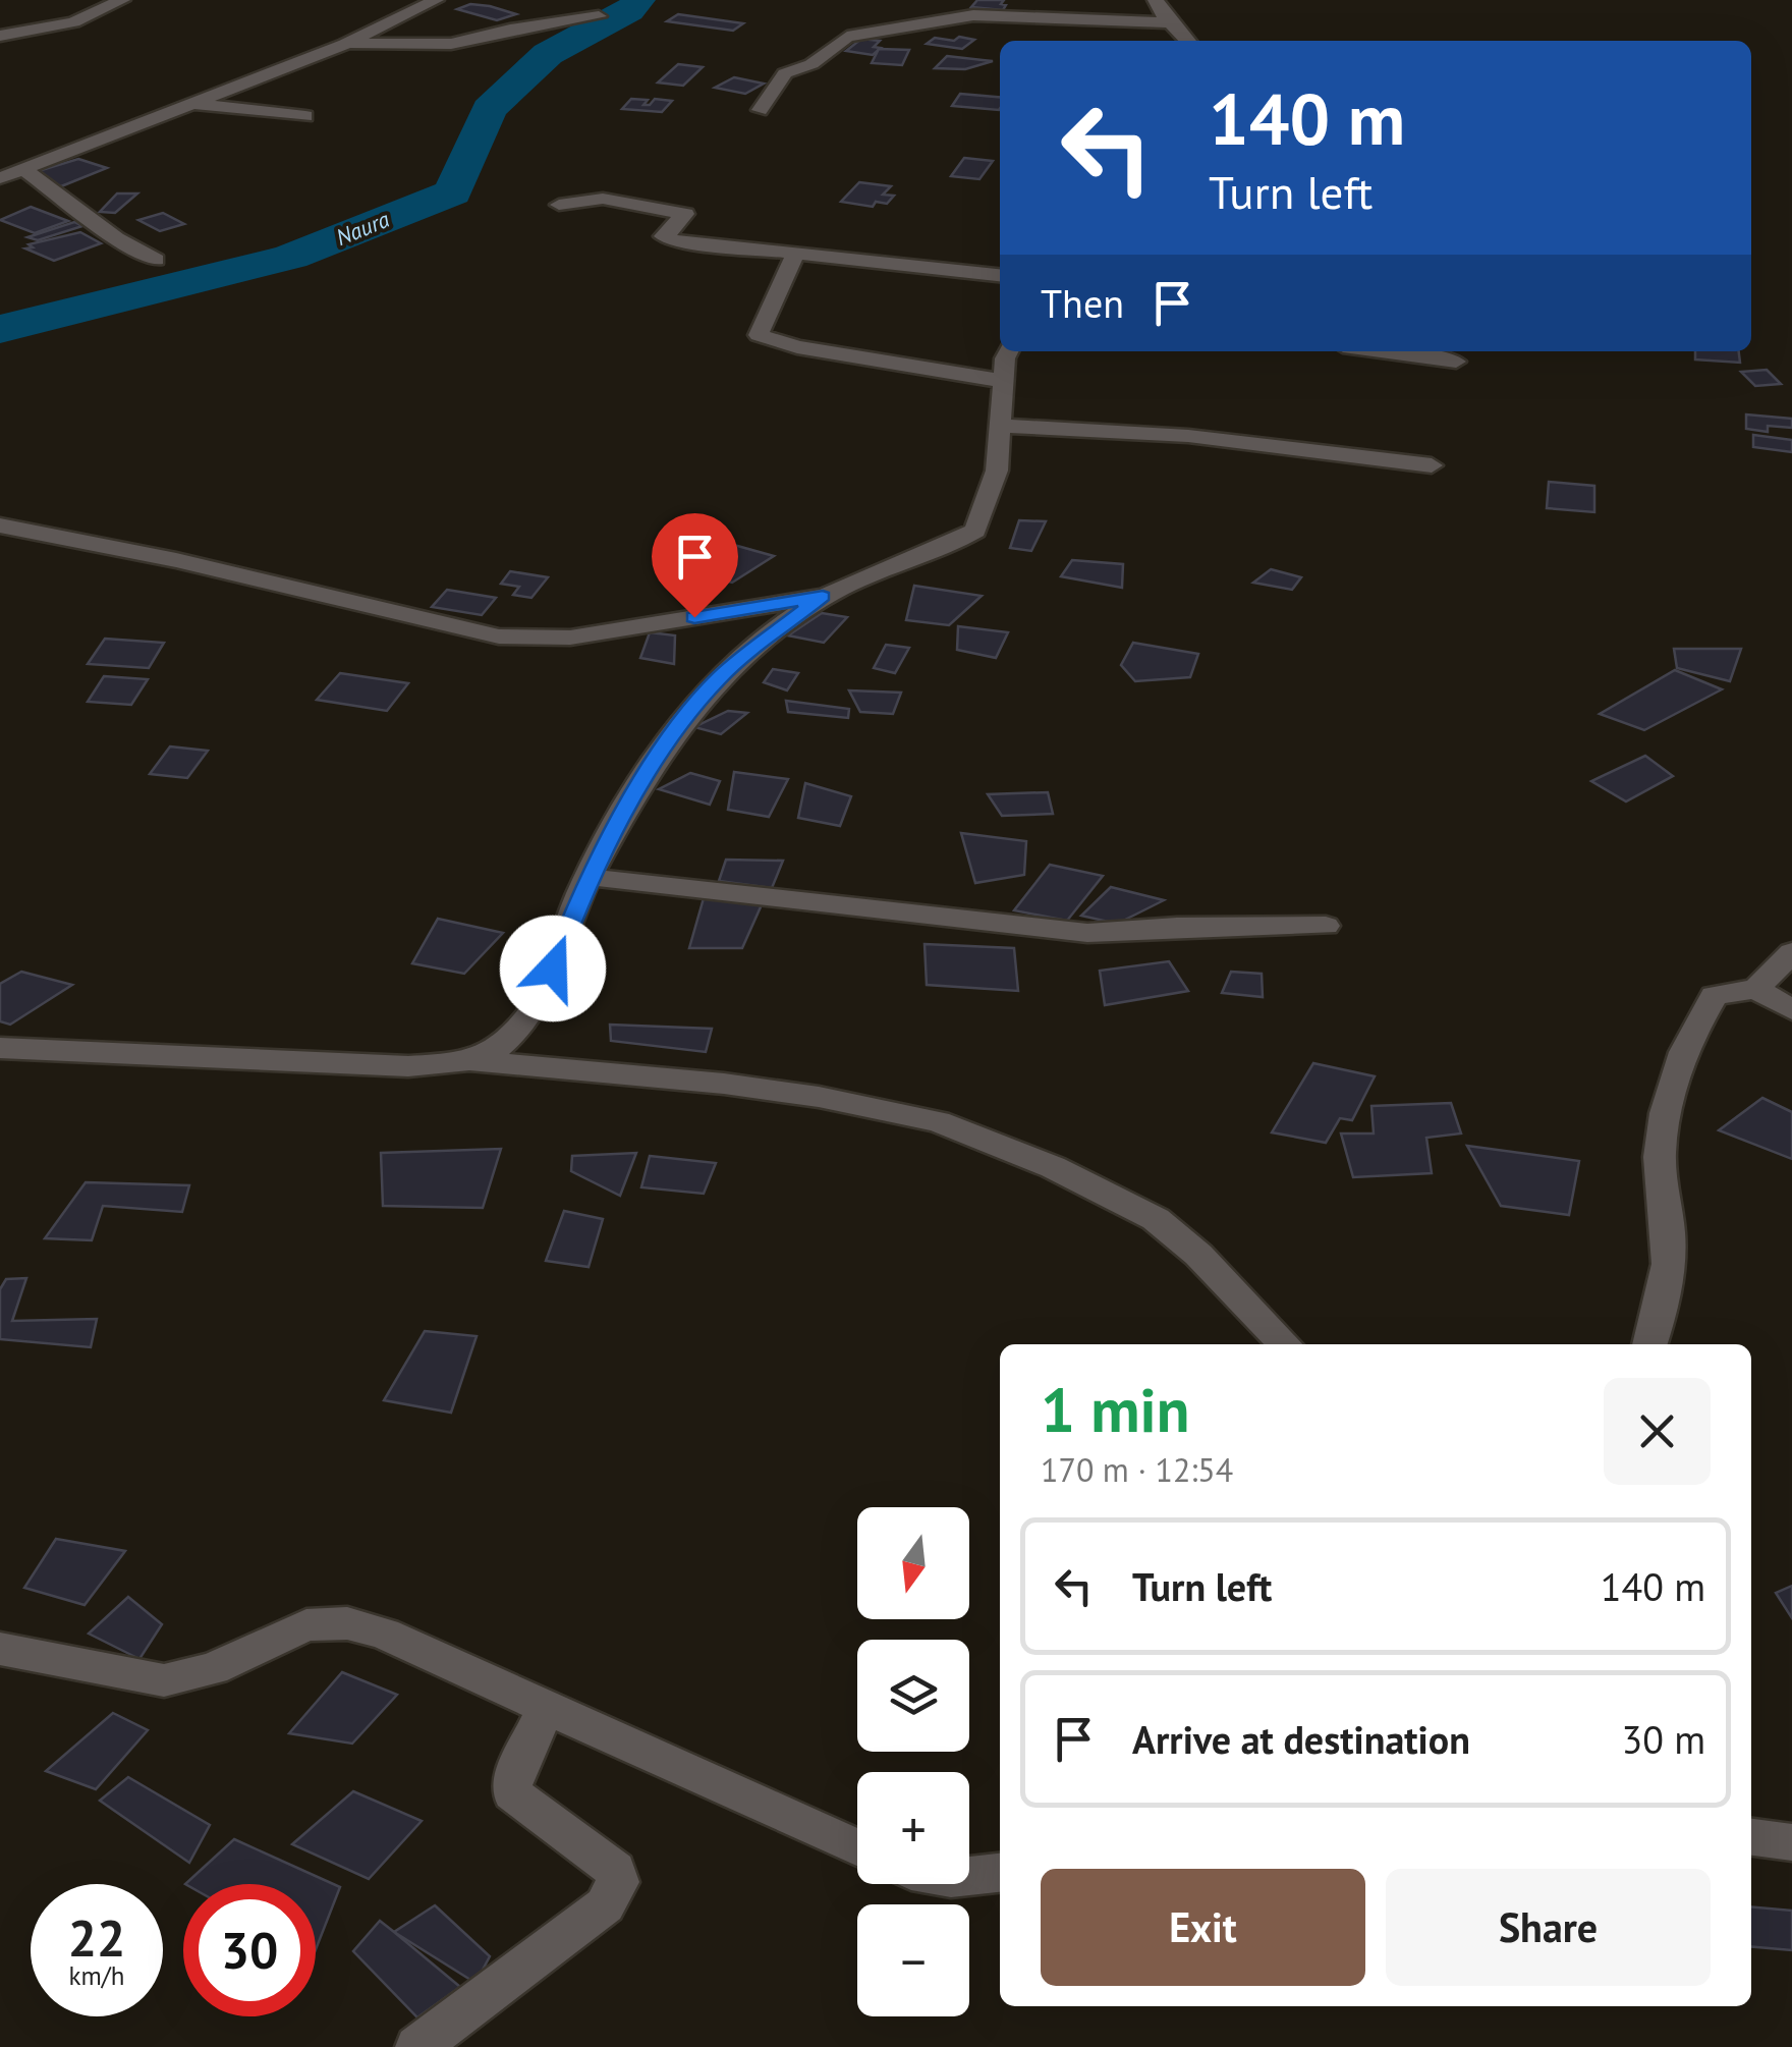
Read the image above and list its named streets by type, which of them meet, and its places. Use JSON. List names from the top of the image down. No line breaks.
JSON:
{"water":["Naura"],"north":"bottom","page":{"turn":["140 m","Turn left"],"then":"Then","heading":["1 min","170 m · 12:54"],"map_buttons":["+","−"],"list":[{"name":"Turn left","value":"140 m"},{"name":"Arrive at destination","value":"30 m"}],"buttons":["Exit","Share"],"speed":"22 km/h","limit":"30"}}
